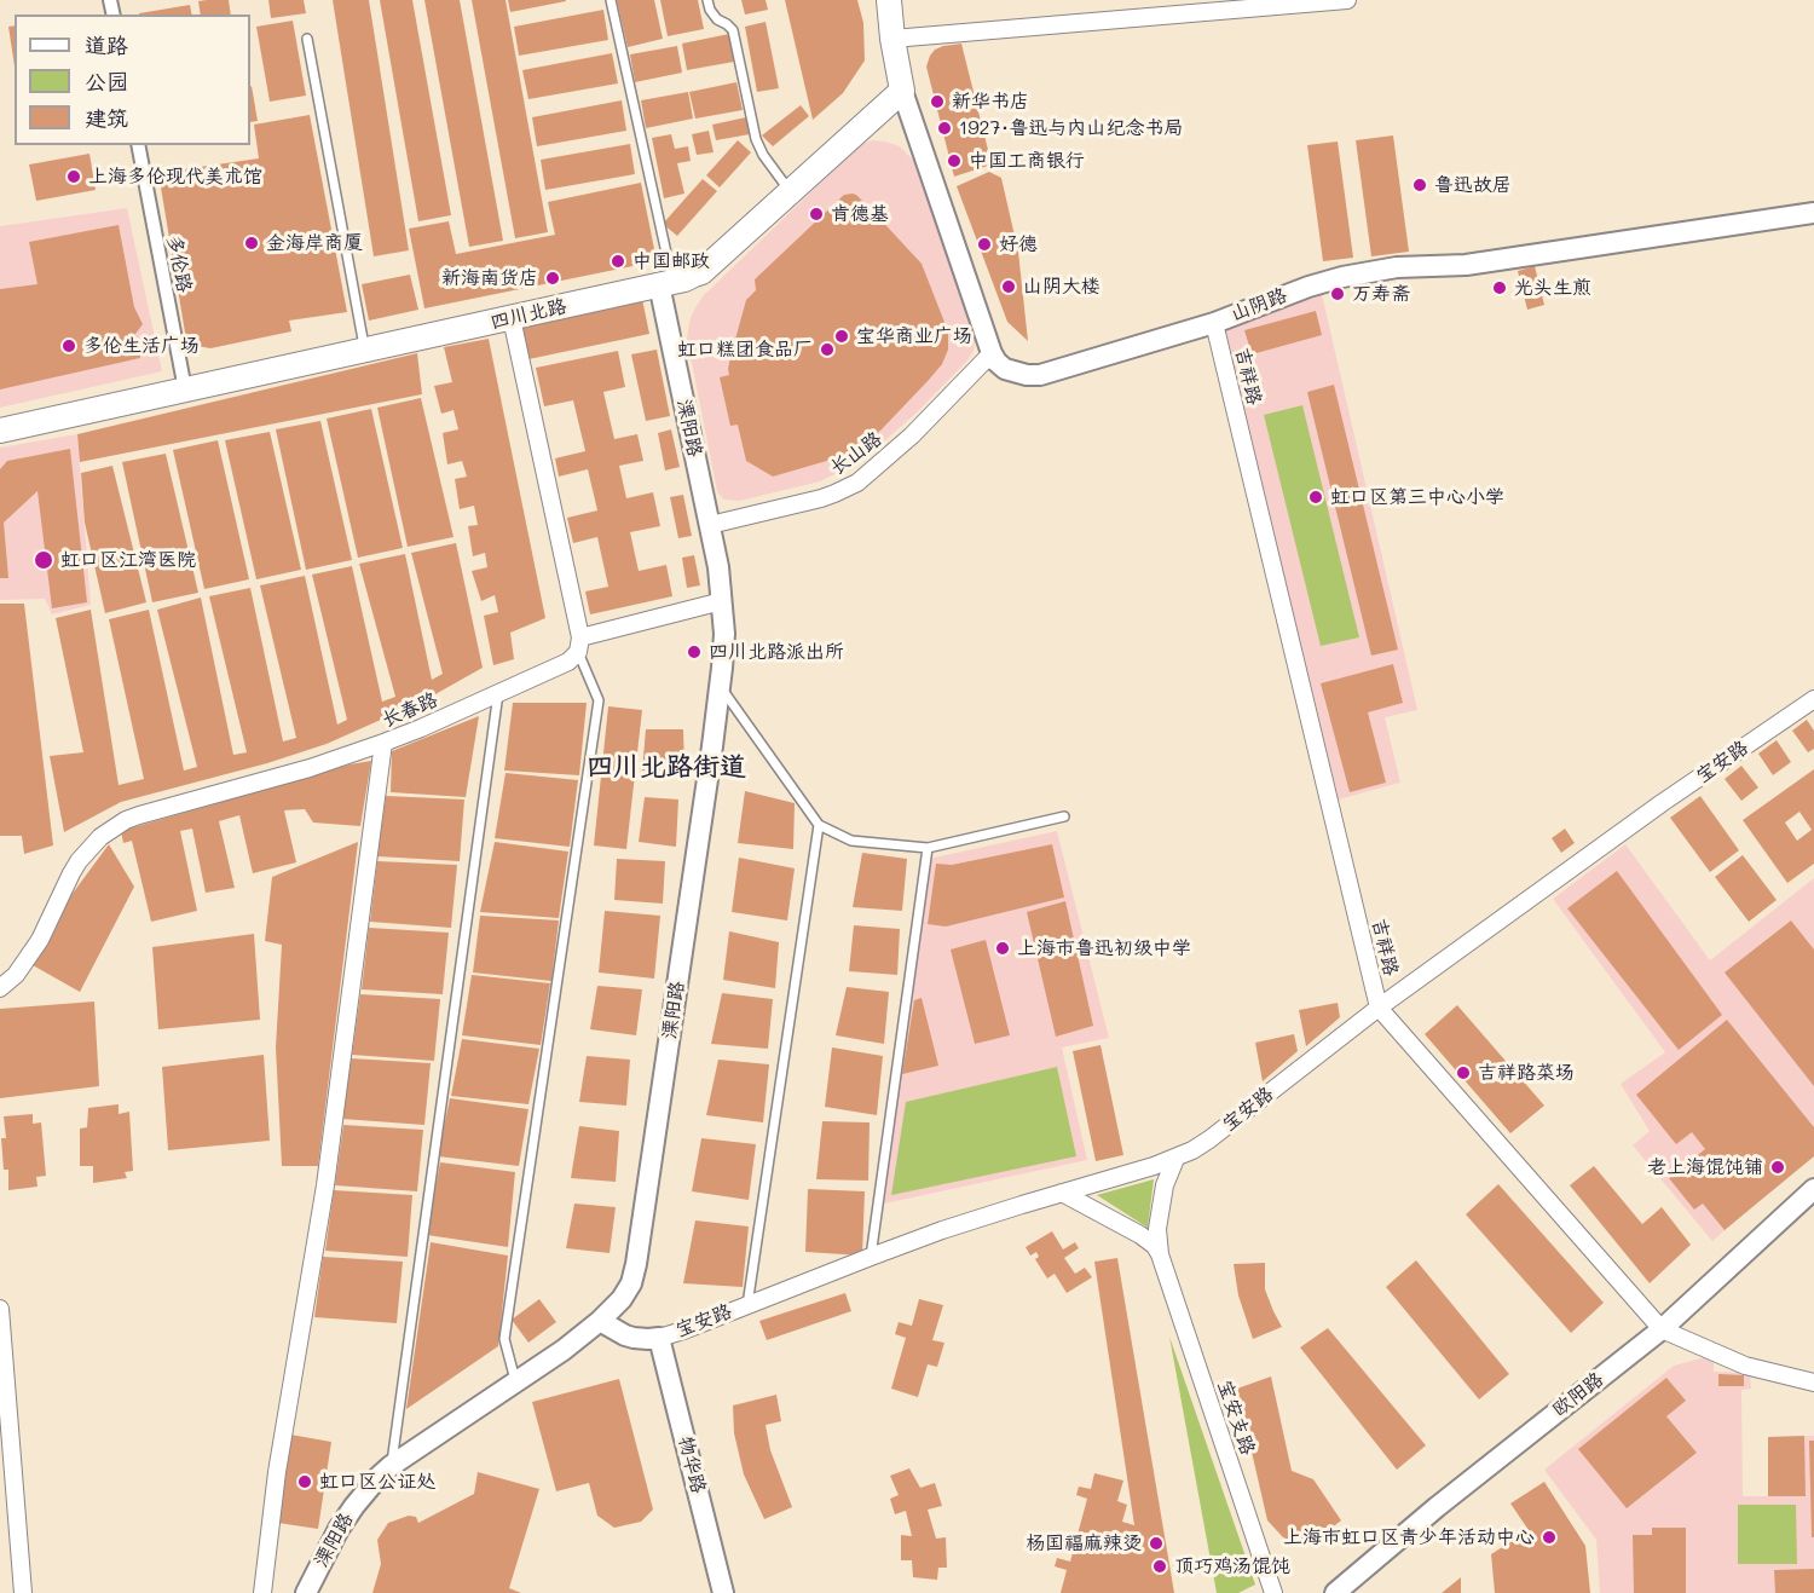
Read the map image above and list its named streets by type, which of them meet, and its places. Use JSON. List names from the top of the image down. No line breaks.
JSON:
{"streets":{"main road":["四川北路"],"street":["多伦路","山阴路","吉祥路","溧阳路","长山路","长春路","宝安路","欧阳路","宝安支路","物华路"]},"crossings":[["多伦路","四川北路"],["山阴路","吉祥路"],["山阴路","长山路"],["四川北路","溧阳路"],["吉祥路","宝安路"],["吉祥路","欧阳路"],["溧阳路","长山路"],["溧阳路","宝安路"],["宝安路","宝安支路"],["宝安路","物华路"]],"districts":["四川北路街道"],"places":["新华书店","1927·鲁迅与内山纪念书局","中国工商银行","上海多伦现代美术馆","鲁迅故居","肯德基","金海岸商厦","好德","中国邮政","新海南货店","山阴大楼","光头生煎","万寿斋","宝华商业广场","多伦生活广场","虹口糕团食品厂","虹口区第三中心小学","虹口区江湾医院","四川北路派出所","上海市鲁迅初级中学","吉祥路菜场","老上海馄饨铺","虹口区公证处","上海市虹口区青少年活动中心","杨国福麻辣烫","顶巧鸡汤馄饨"],"legend":["道路","公园","建筑"]}
